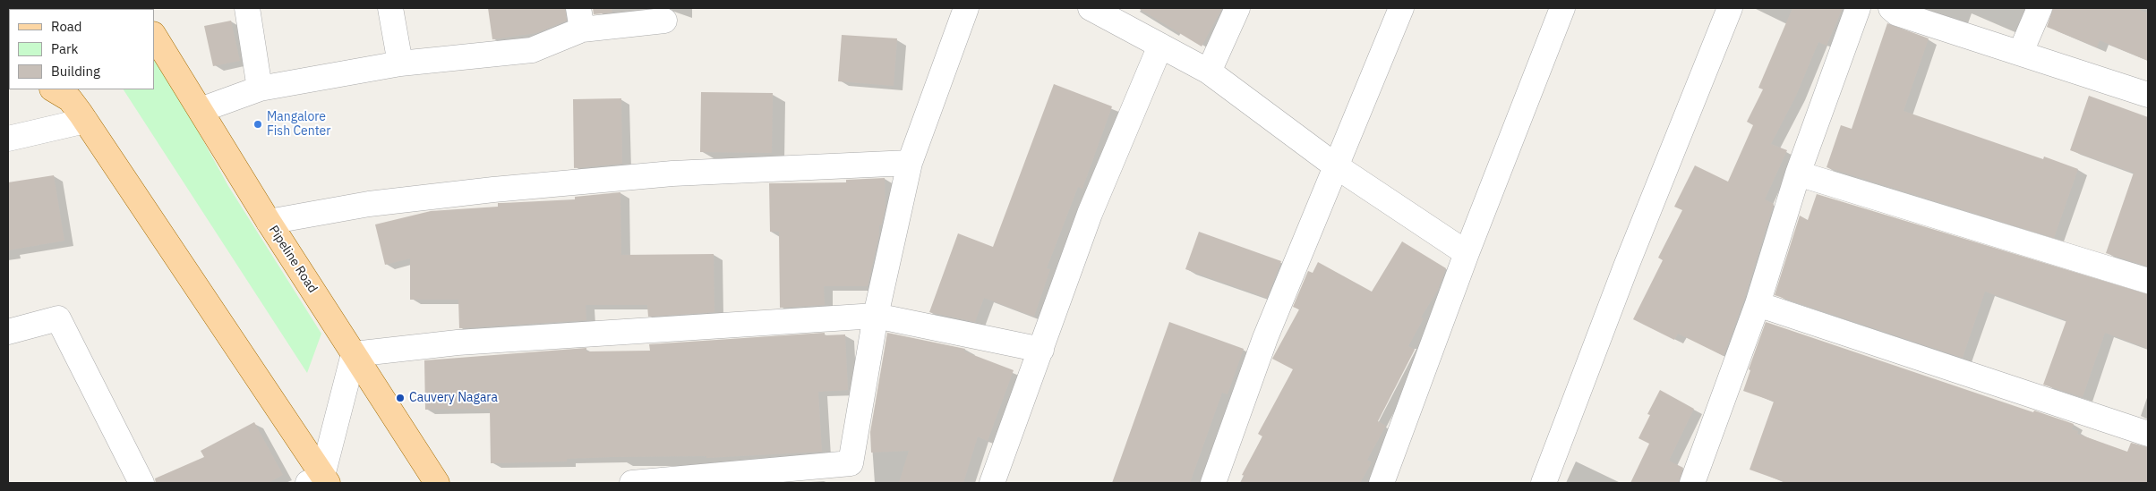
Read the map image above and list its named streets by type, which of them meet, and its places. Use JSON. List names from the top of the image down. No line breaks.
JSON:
{"streets":{"main road":["Pipeline Road"]},"places":["Mangalore Fish Center","Cauvery Nagara"],"legend":["Road","Park","Building"]}
